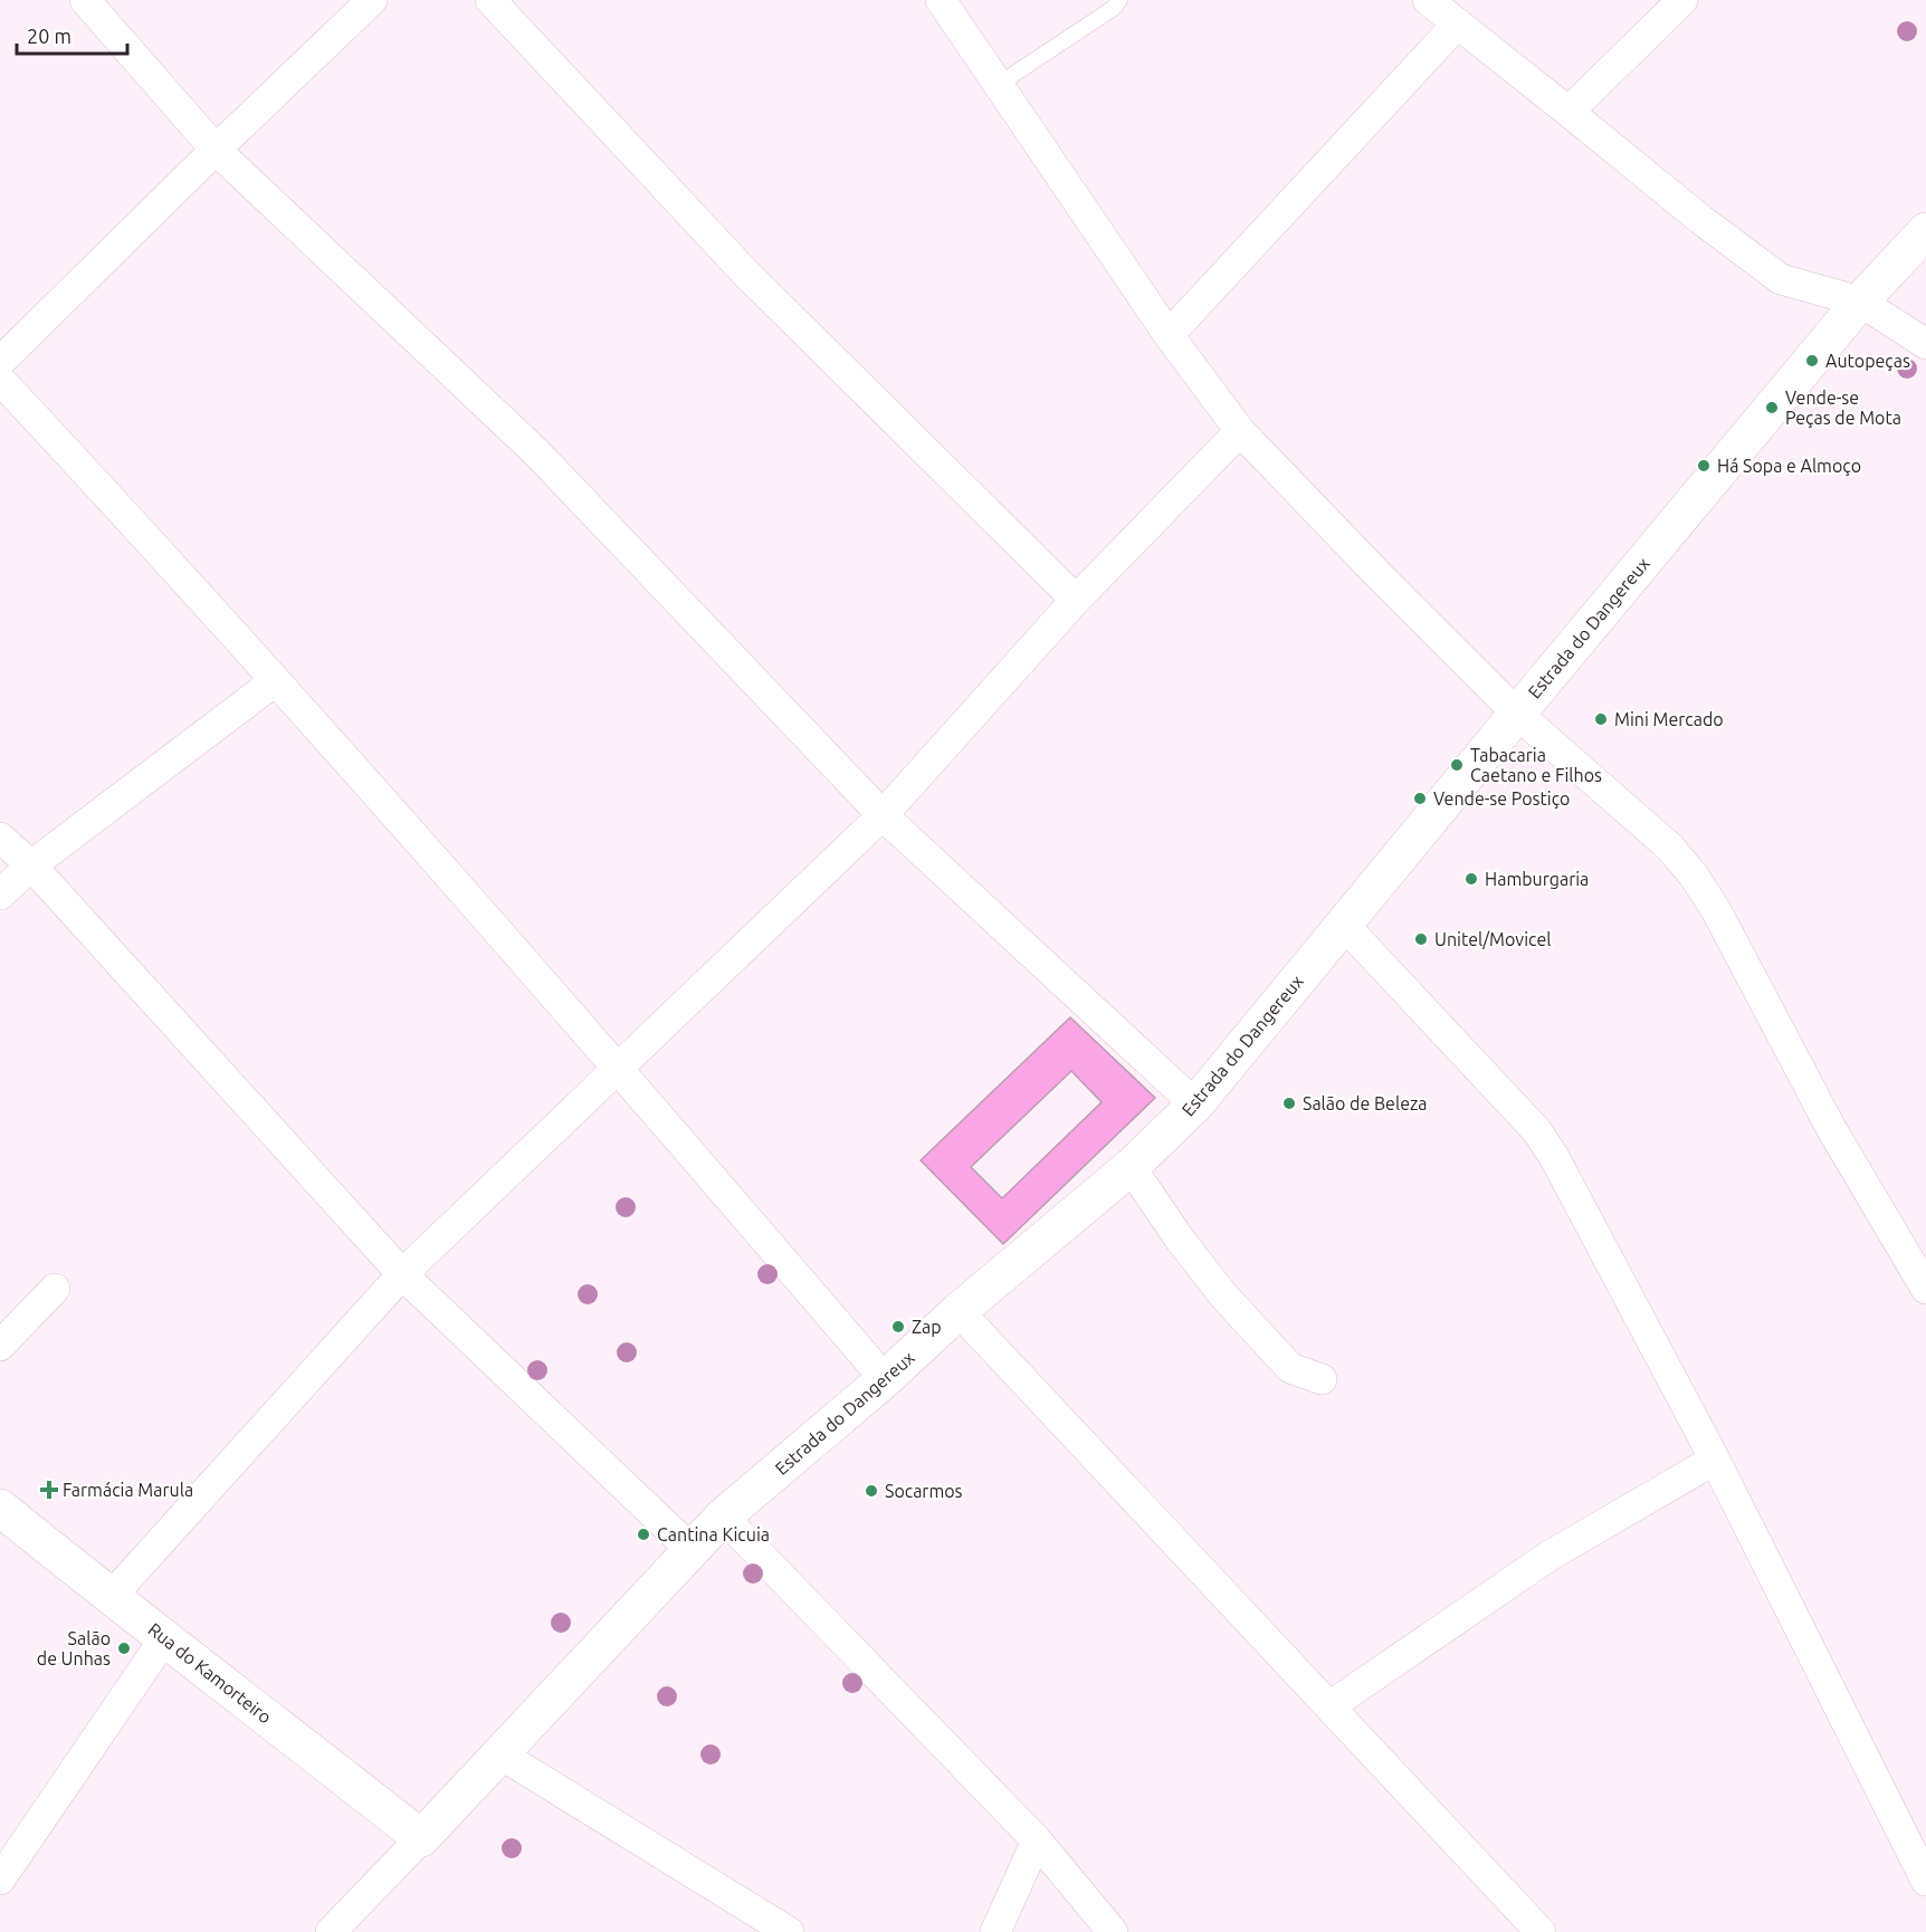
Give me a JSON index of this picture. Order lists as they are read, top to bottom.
{
  "streets": {
    "main road": ["Estrada do Dangereux", "Rua do Kamorteiro"]
  },
  "crossings": [
    ["Estrada do Dangereux", "Rua do Kamorteiro"]
  ],
  "places": {
    "other": [
      "Autopeças",
      "Vende-se Peças de Mota",
      "Há Sopa e Almoço",
      "Mini Mercado",
      "Tabacaria Caetano e Filhos",
      "Vende-se Postiço",
      "Hamburgaria",
      "Unitel/Movicel",
      "Salão de Beleza",
      "Zap",
      "Socarmos",
      "Cantina Kicuia",
      "Salão de Unhas"
    ],
    "health": ["Farmácia Marula"]
  },
  "scale_bar": "20 m"
}
